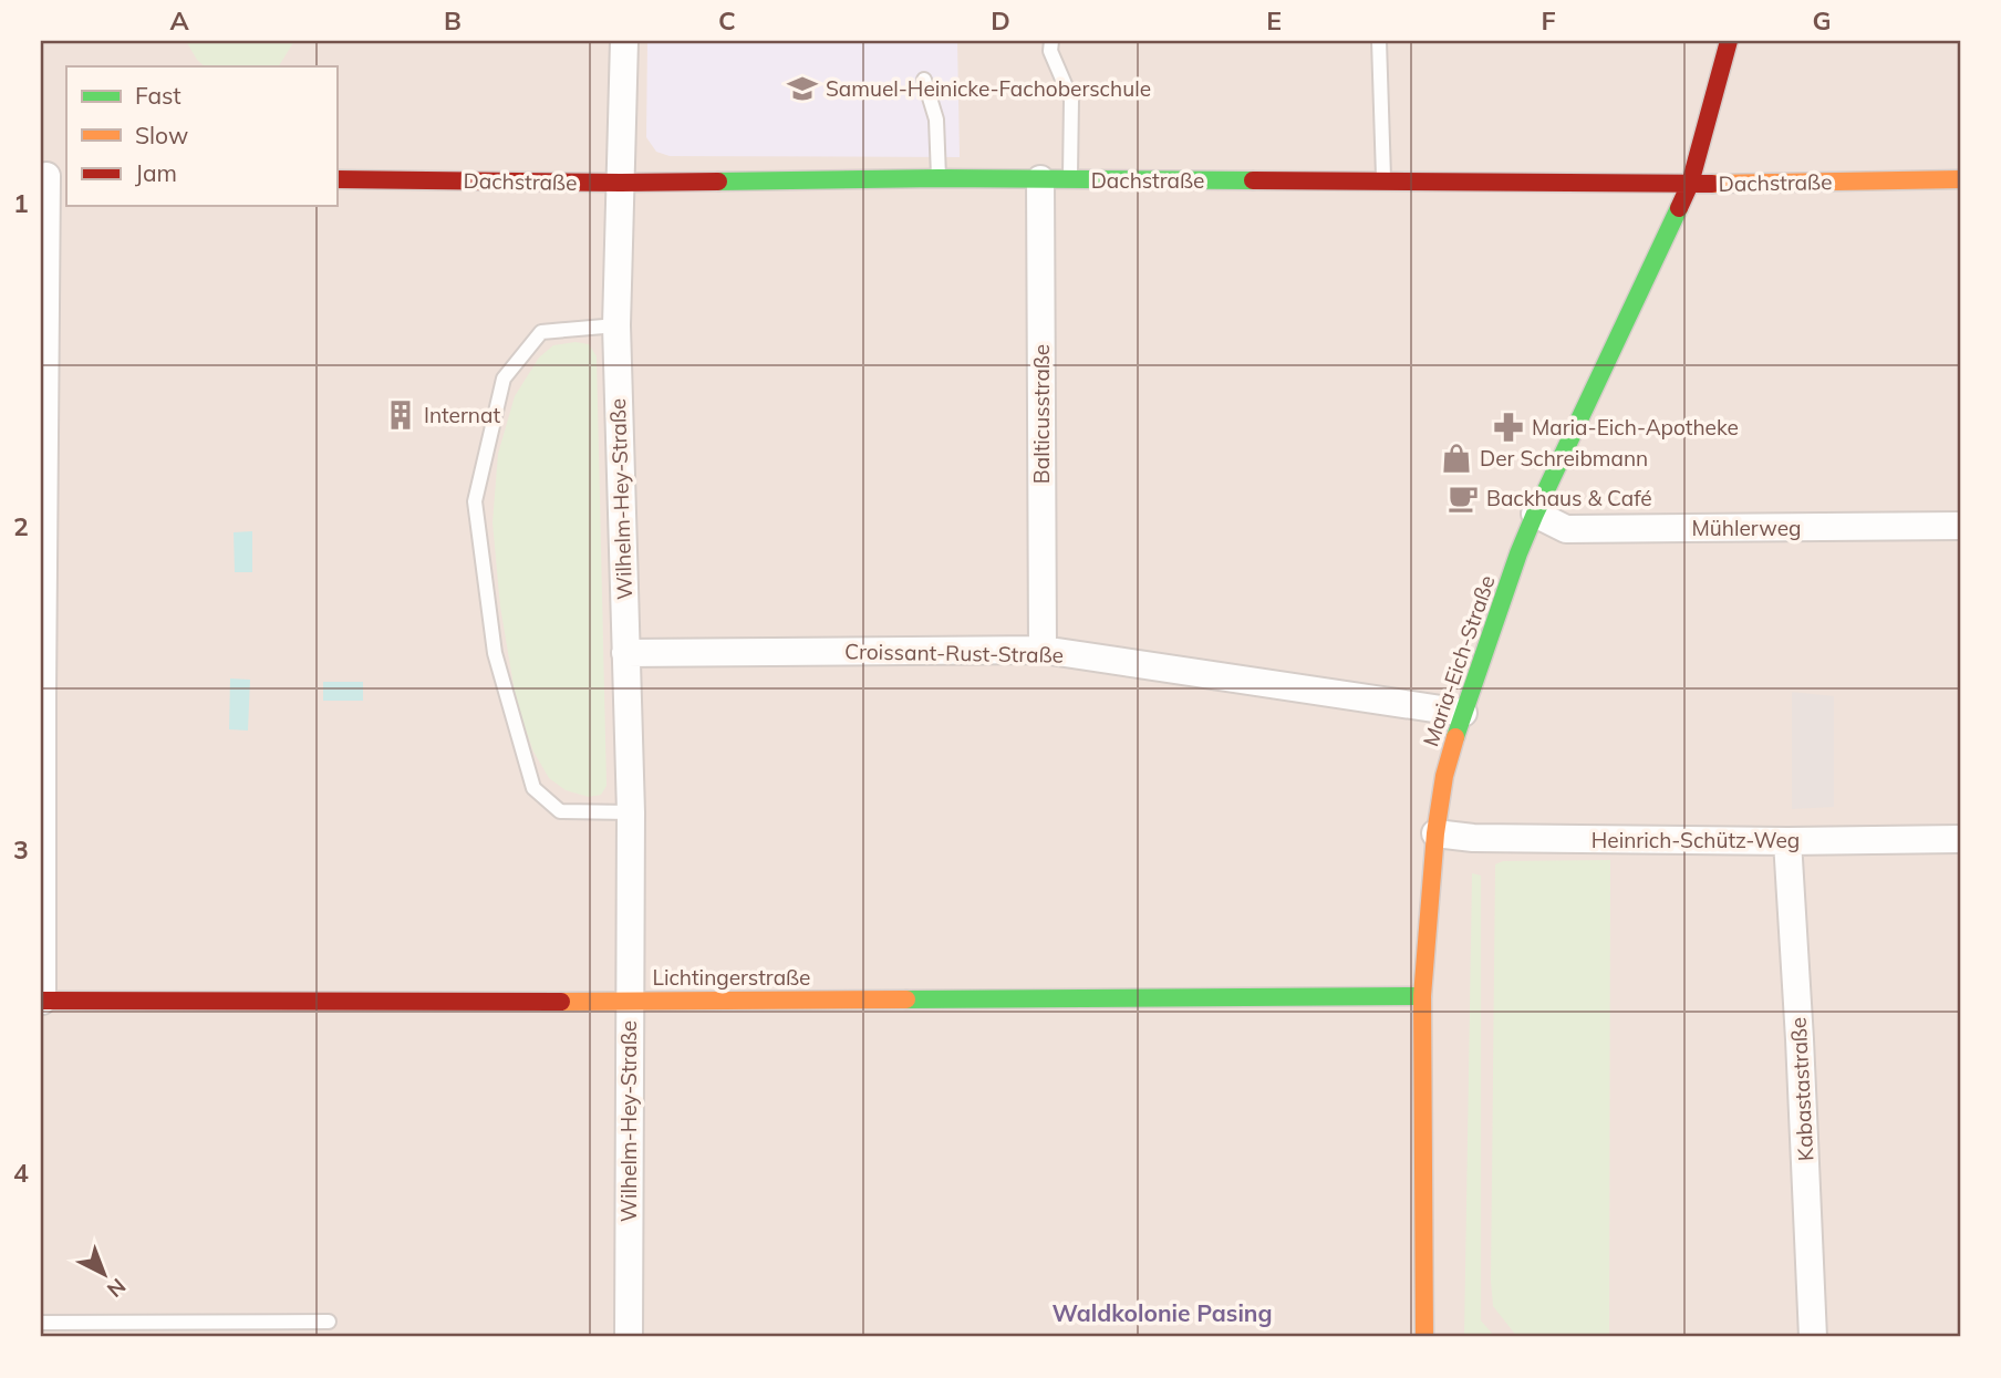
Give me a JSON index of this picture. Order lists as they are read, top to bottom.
{
  "streets": {
    "street": [
      "Dachstraße",
      "Balticusstraße",
      "Wilhelm-Hey-Straße",
      "Mühlerweg",
      "Croissant-Rust-Straße",
      "Maria-Eich-Straße",
      "Heinrich-Schütz-Weg",
      "Lichtingerstraße",
      "Kabastastraße"
    ]
  },
  "crossings": [
    ["Dachstraße", "Balticusstraße"],
    ["Dachstraße", "Wilhelm-Hey-Straße"],
    ["Dachstraße", "Maria-Eich-Straße"],
    ["Balticusstraße", "Croissant-Rust-Straße"],
    ["Wilhelm-Hey-Straße", "Croissant-Rust-Straße"],
    ["Wilhelm-Hey-Straße", "Lichtingerstraße"],
    ["Mühlerweg", "Maria-Eich-Straße"],
    ["Croissant-Rust-Straße", "Maria-Eich-Straße"],
    ["Maria-Eich-Straße", "Heinrich-Schütz-Weg"],
    ["Maria-Eich-Straße", "Lichtingerstraße"],
    ["Heinrich-Schütz-Weg", "Kabastastraße"]
  ],
  "districts": ["Waldkolonie Pasing"],
  "places": {
    "school or university": ["Samuel-Heinicke-Fachoberschule"],
    "building": ["Internat"],
    "pharmacy": ["Maria-Eich-Apotheke"],
    "shop": ["Der Schreibmann"],
    "cafe": ["Backhaus & Café"]
  },
  "legend": ["Fast", "Slow", "Jam"],
  "north": "bottom right",
  "grid": {
    "columns": [
      "A",
      "B",
      "C",
      "D",
      "E",
      "F",
      "G"
    ],
    "rows": [
      "1",
      "2",
      "3",
      "4"
    ]
  }
}
